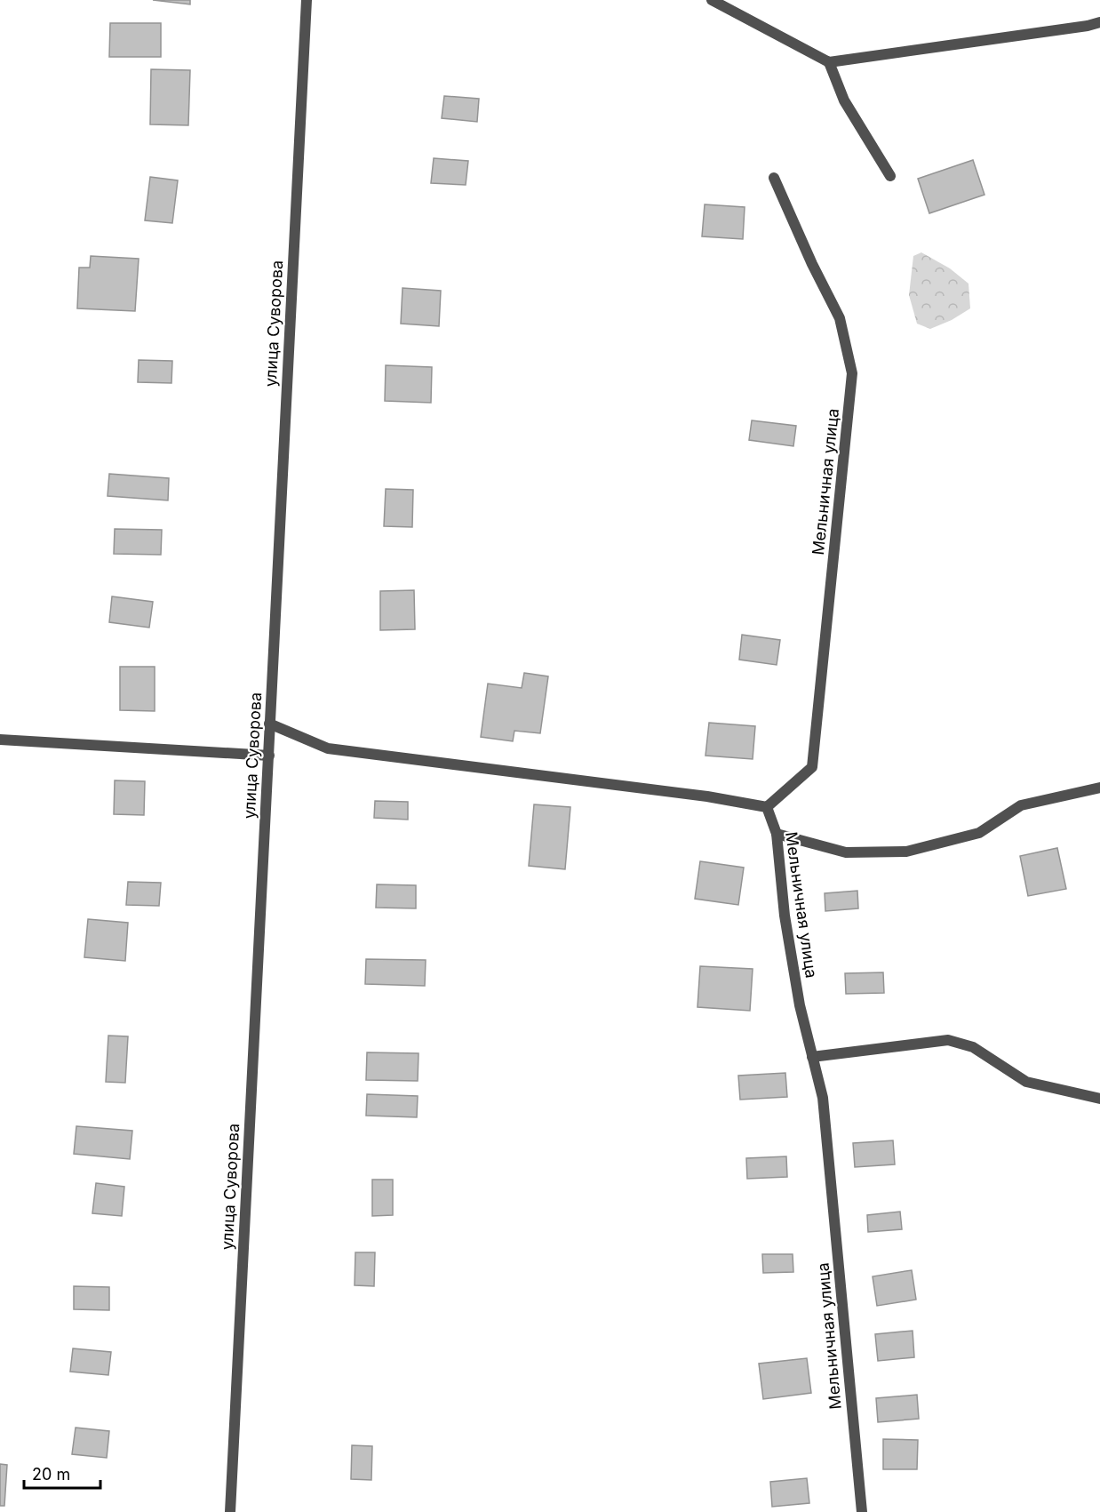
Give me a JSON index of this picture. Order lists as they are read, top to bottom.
{
  "streets": {
    "street": ["улица Суворова", "Мельничная улица"]
  },
  "scale_bar": "20 m"
}
